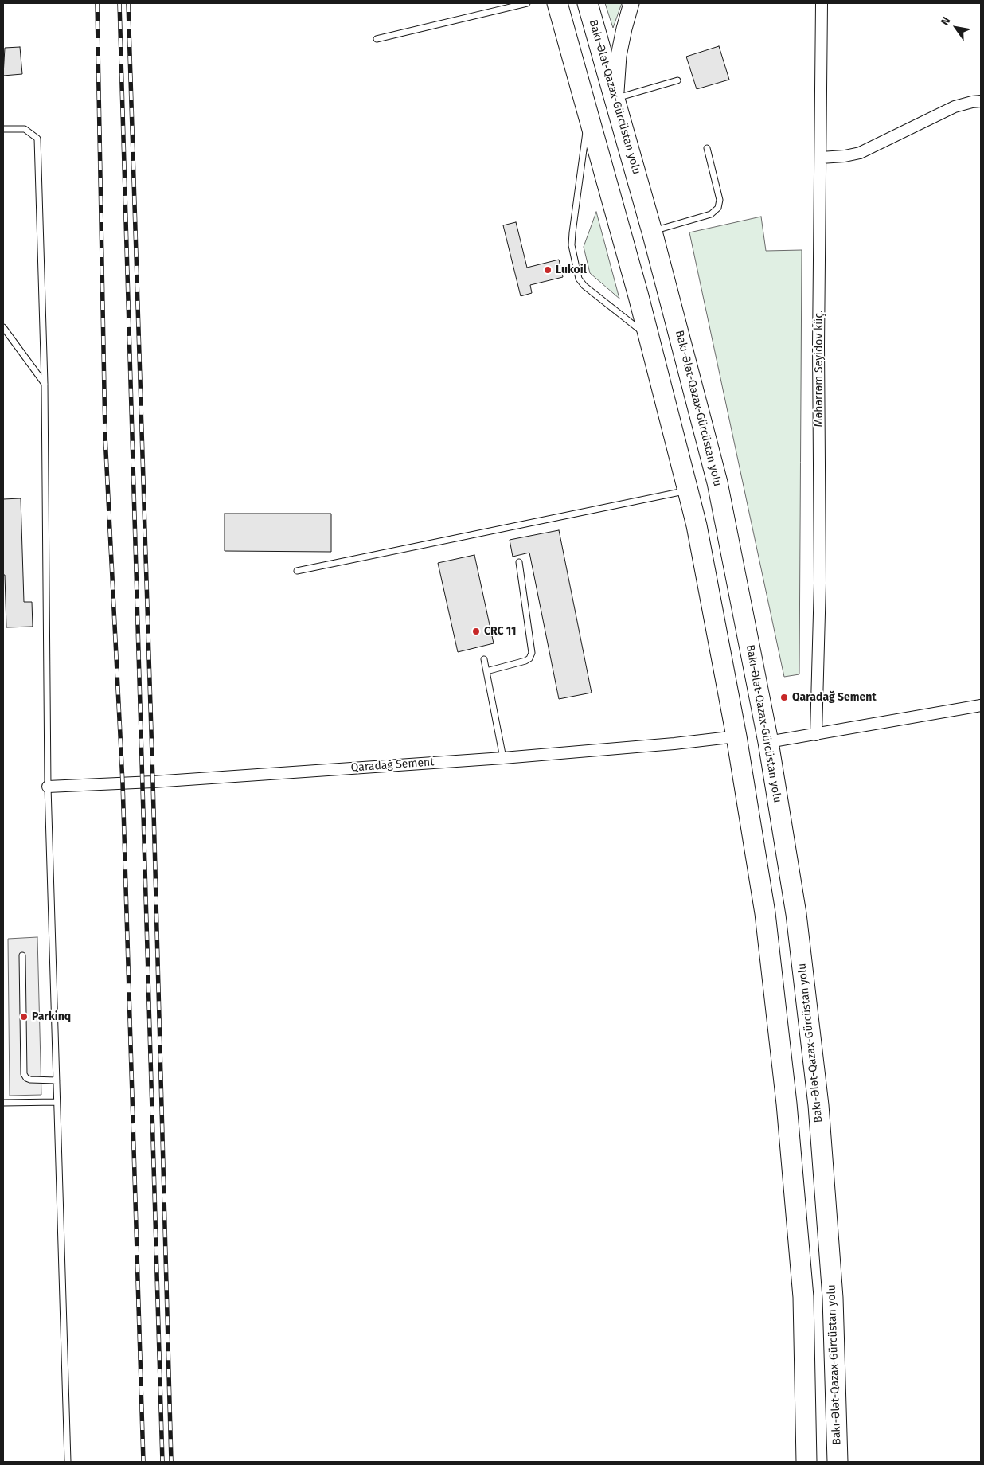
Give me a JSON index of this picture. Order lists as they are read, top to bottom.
{
  "streets": {
    "highway": ["Bakı-Ələt-Qazax-Gürcüstan yolu"],
    "street": ["Məhərrəm Seyidov küç.", "Qaradağ Sement"]
  },
  "places": [
    "Lukoil",
    "CRC 11",
    "Qaradağ Sement",
    "Parkinq"
  ],
  "north": "top left"
}
